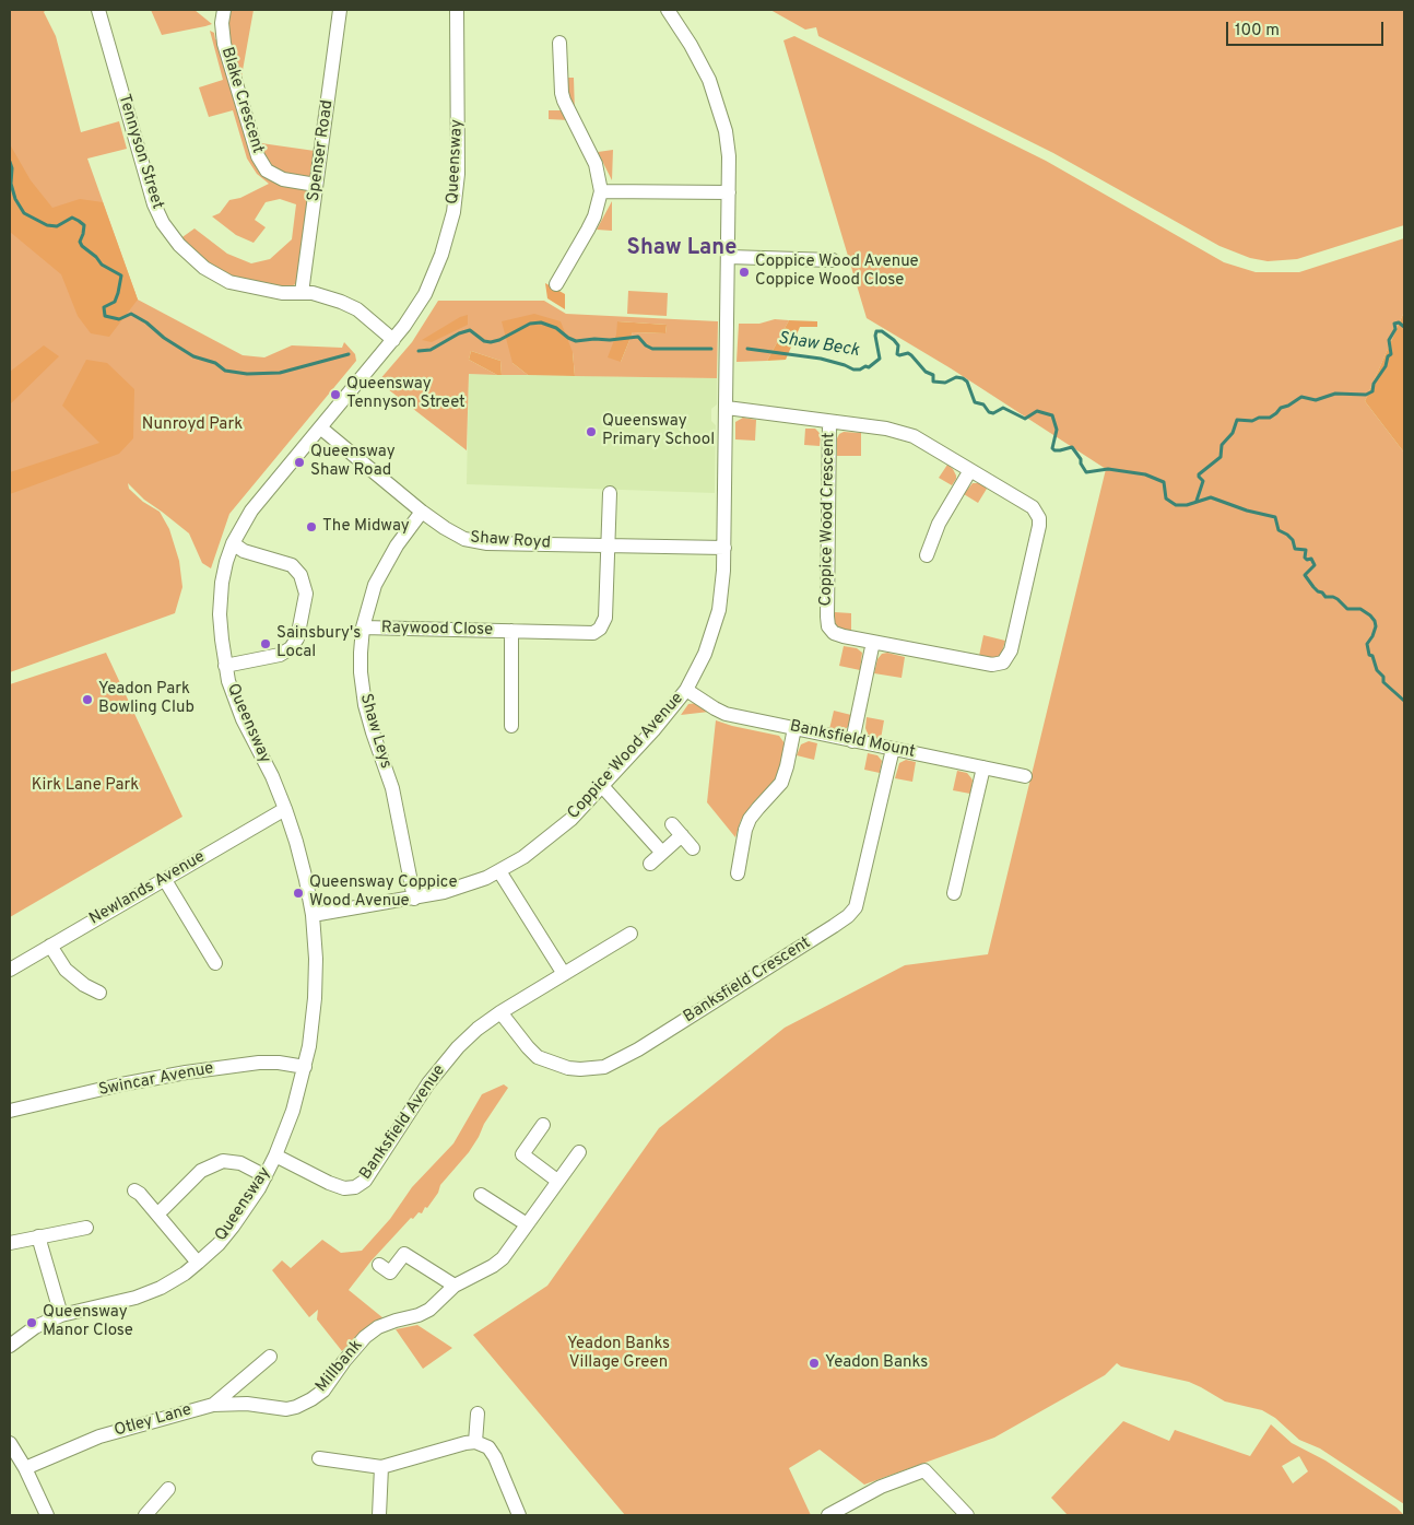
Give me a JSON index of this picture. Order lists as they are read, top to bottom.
{
  "streets": {
    "street": [
      "Blake Crescent",
      "Spenser Road",
      "Tennyson Street",
      "Queensway",
      "Coppice Wood Crescent",
      "Shaw Royd",
      "Raywood Close",
      "Shaw Leys",
      "Banksfield Mount",
      "Coppice Wood Avenue",
      "Newlands Avenue",
      "Banksfield Crescent",
      "Swincar Avenue",
      "Banksfield Avenue",
      "Millbank",
      "Otley Lane"
    ]
  },
  "crossings": [
    ["Blake Crescent", "Spenser Road"],
    ["Spenser Road", "Tennyson Street"],
    ["Tennyson Street", "Queensway"],
    ["Queensway", "Shaw Royd"],
    ["Queensway", "Coppice Wood Avenue"],
    ["Queensway", "Newlands Avenue"],
    ["Queensway", "Swincar Avenue"],
    ["Queensway", "Banksfield Avenue"],
    ["Coppice Wood Crescent", "Coppice Wood Avenue"],
    ["Shaw Royd", "Raywood Close"],
    ["Shaw Royd", "Shaw Leys"],
    ["Shaw Royd", "Coppice Wood Avenue"],
    ["Raywood Close", "Shaw Leys"],
    ["Shaw Leys", "Coppice Wood Avenue"],
    ["Banksfield Mount", "Coppice Wood Avenue"],
    ["Banksfield Mount", "Banksfield Crescent"],
    ["Banksfield Crescent", "Banksfield Avenue"],
    ["Millbank", "Otley Lane"]
  ],
  "districts": ["Shaw Lane"],
  "water": ["Shaw Beck"],
  "parks": ["Nunroyd Park", "Kirk Lane Park", "Yeadon Banks Village Green"],
  "places": [
    "Coppice Wood Avenue Coppice Wood Close",
    "Queensway Tennyson Street",
    "Queensway Primary School",
    "Queensway Shaw Road",
    "The Midway",
    "Sainsbury's Local",
    "Yeadon Park Bowling Club",
    "Queensway Coppice Wood Avenue",
    "Queensway Manor Close",
    "Yeadon Banks"
  ],
  "scale_bar": "100 m"
}
